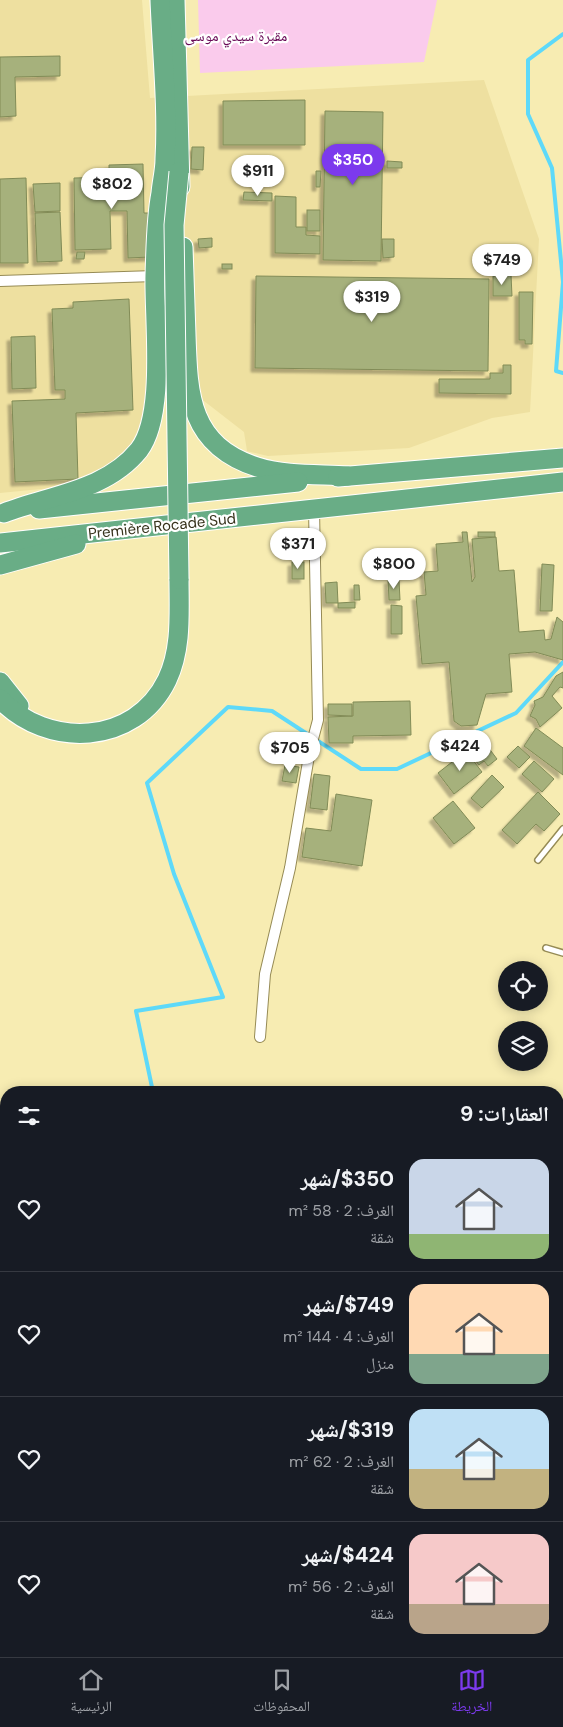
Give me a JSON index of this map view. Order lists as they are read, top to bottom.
{
  "streets": {
    "highway": ["Première Rocade Sud"]
  },
  "parks": ["مقبرة سيدي موسى"],
  "page": {
    "price": [
      "$350",
      "$911",
      "$802",
      "$749",
      "$319",
      "$371",
      "$800",
      "$424",
      "$705"
    ],
    "heading": "العقارات: 9",
    "list": [
      {
        "name": "$350/شهر",
        "note": "الغرف: 2 · 58 m² · شقة"
      },
      {
        "name": "$749/شهر",
        "note": "الغرف: 4 · 144 m² · منزل"
      },
      {
        "name": "$319/شهر",
        "note": "الغرف: 2 · 62 m² · شقة"
      },
      {
        "name": "$424/شهر",
        "note": "الغرف: 2 · 56 m² · شقة"
      }
    ],
    "tabs": ["الخريطة", "المحفوظات", "الرئيسية"]
  }
}
